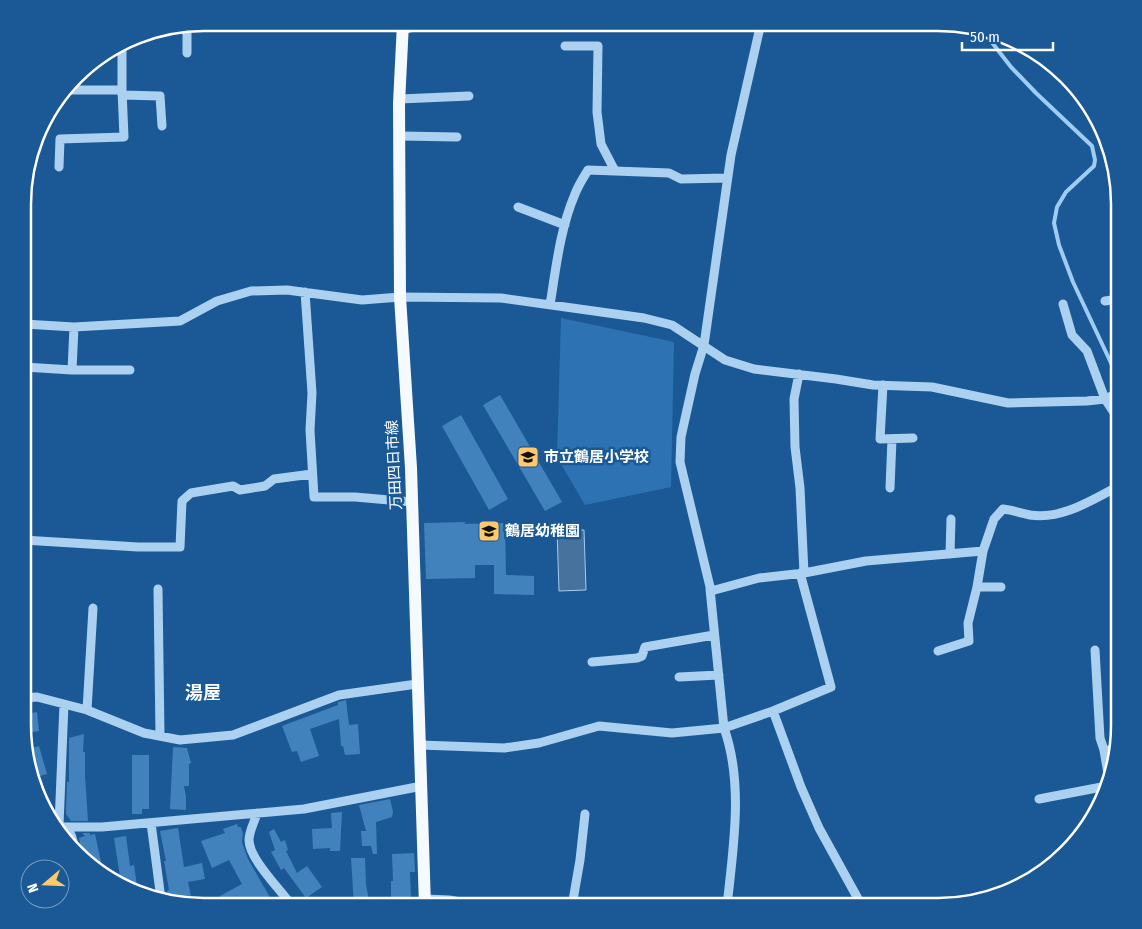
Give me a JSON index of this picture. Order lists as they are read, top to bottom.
{
  "streets": {
    "main road": ["万田四日市線"]
  },
  "districts": ["湯屋"],
  "places": {
    "school or university": ["市立鶴居小学校", "鶴居幼稚園"]
  },
  "scale_bar": "50 m",
  "north": "left"
}
